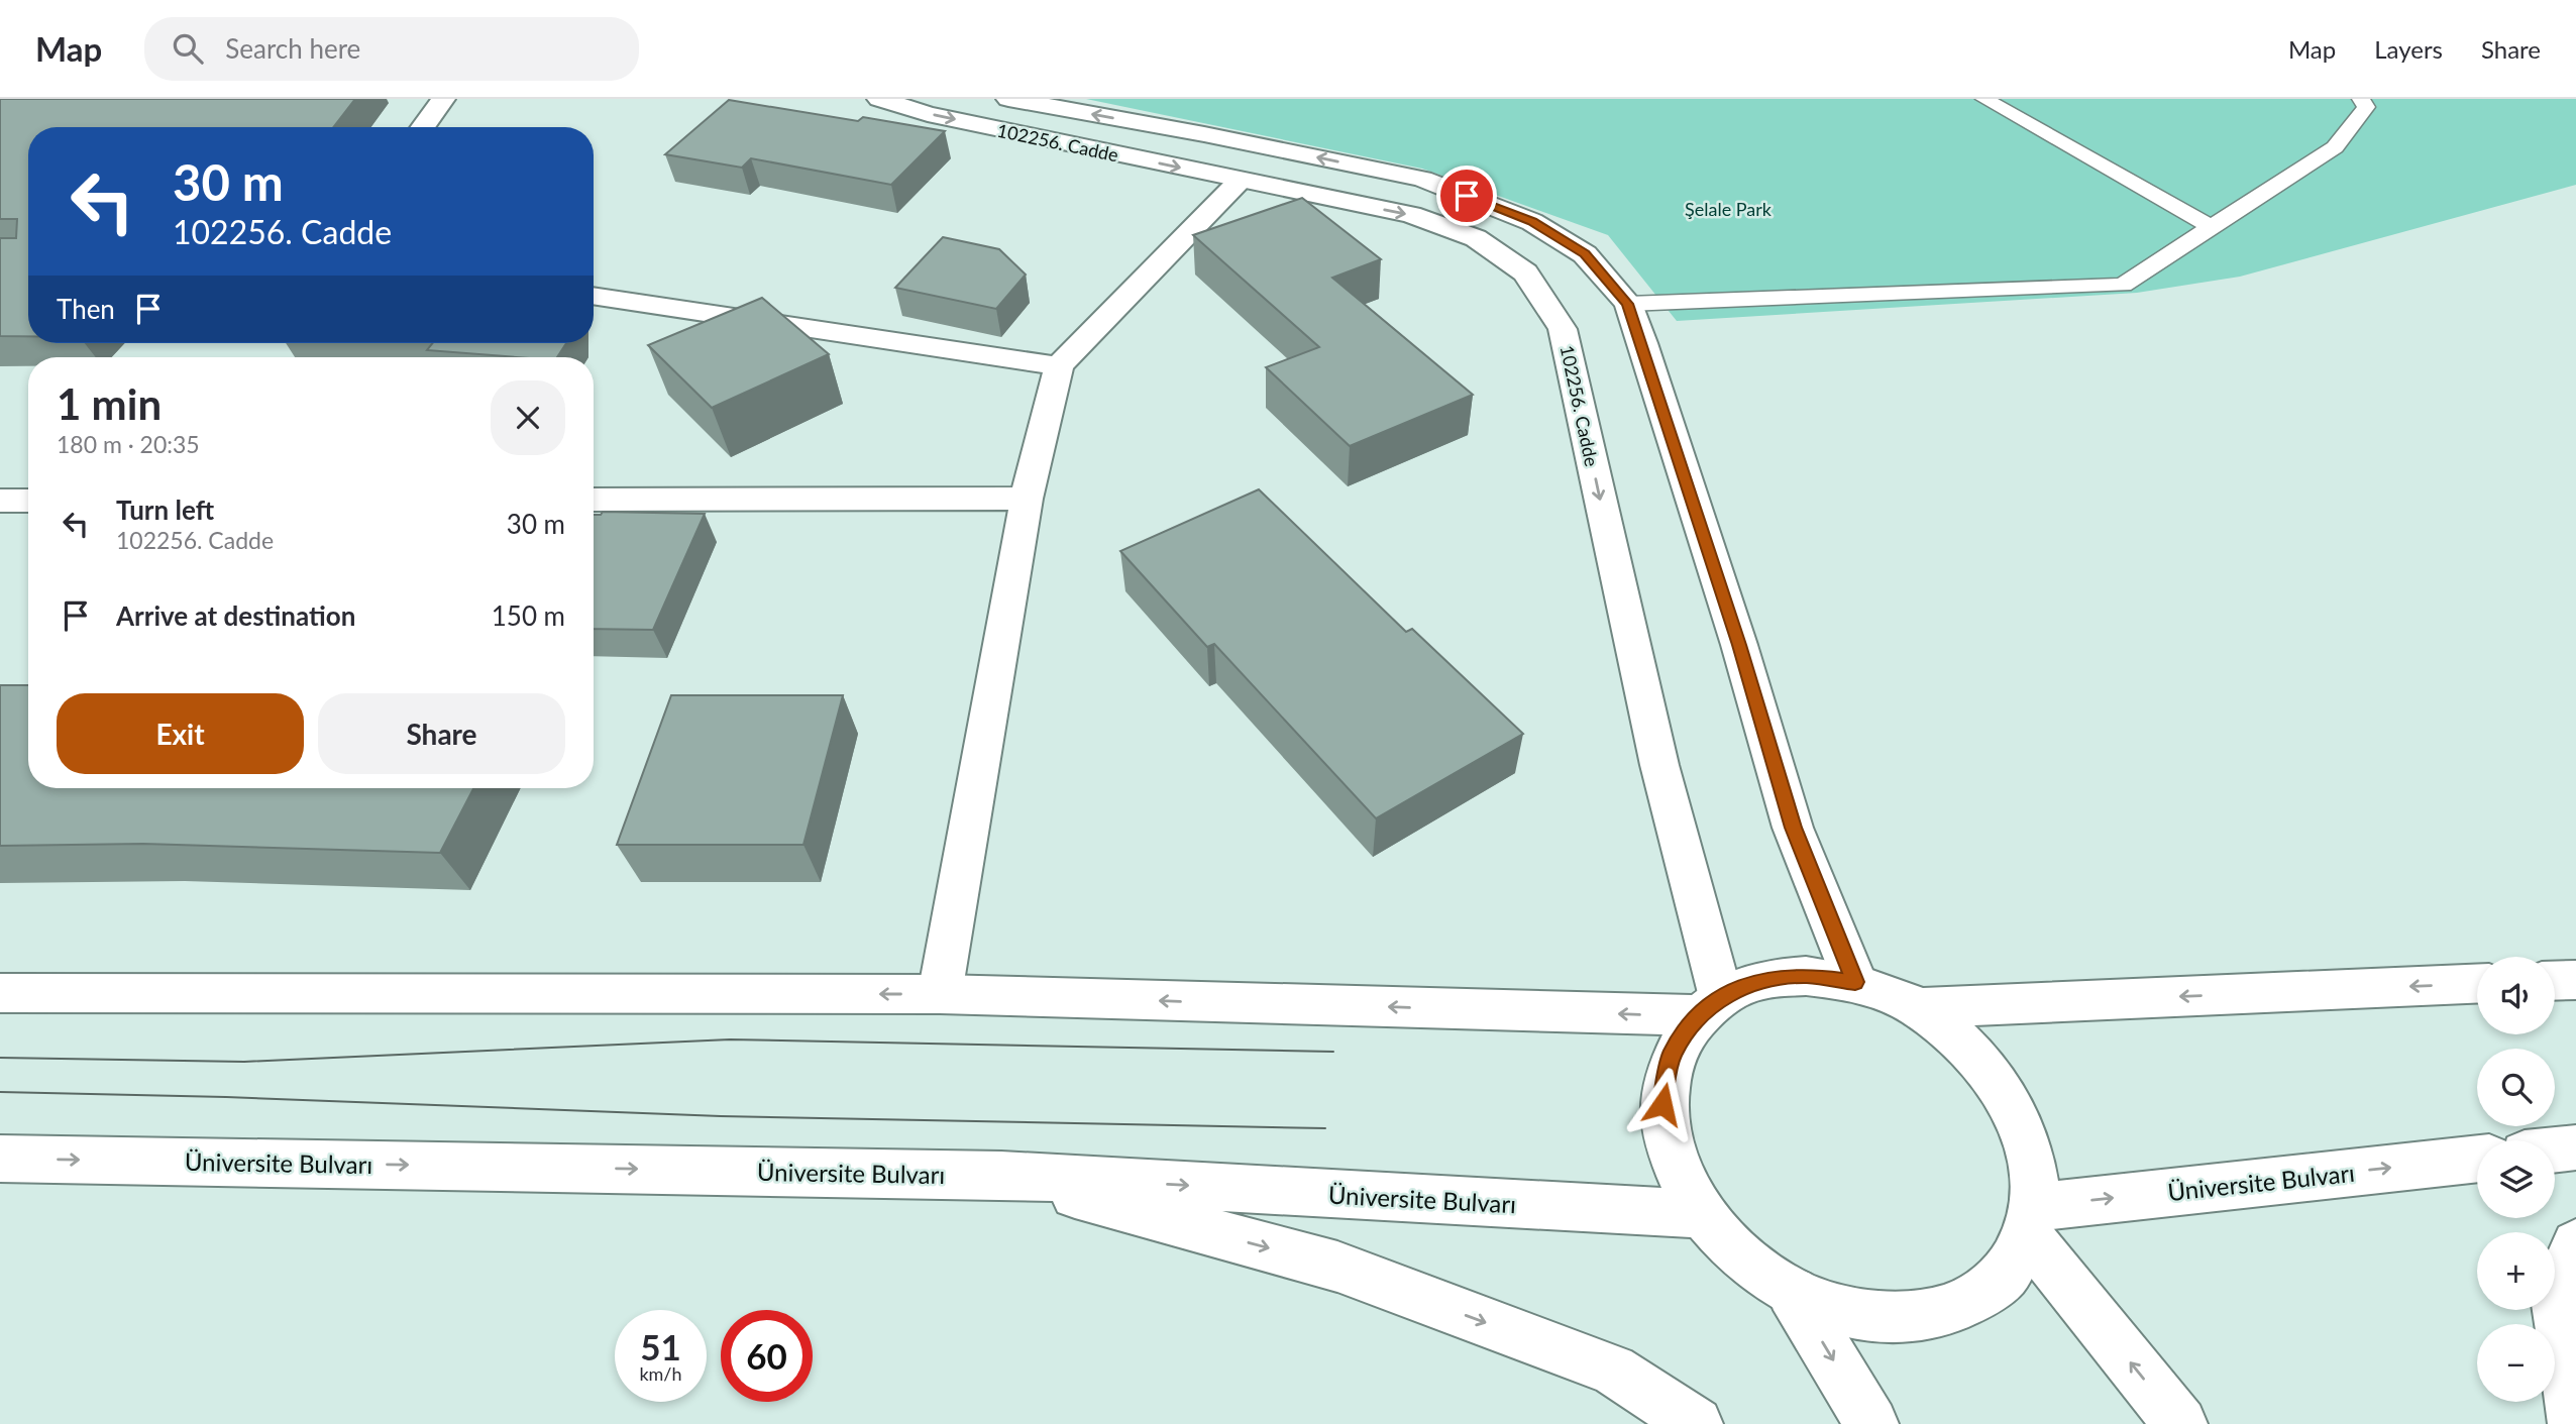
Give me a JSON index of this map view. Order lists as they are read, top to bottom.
{
  "streets": {
    "street": ["102256. Cadde", "Üniversite Bulvarı"]
  },
  "parks": ["Şelale Park"],
  "page": {
    "header": "Map",
    "search": "Search here",
    "nav": ["Map", "Layers", "Share"],
    "turn": ["30 m", "102256. Cadde"],
    "then": "Then",
    "heading": ["1 min", "180 m · 20:35"],
    "list": [
      {
        "name": "Turn left",
        "note": "102256. Cadde",
        "value": "30 m"
      },
      {
        "name": "Arrive at destination",
        "value": "150 m"
      }
    ],
    "buttons": ["Exit", "Share"],
    "map_buttons": ["+", "−"],
    "speed": "51 km/h",
    "limit": "60"
  }
}
